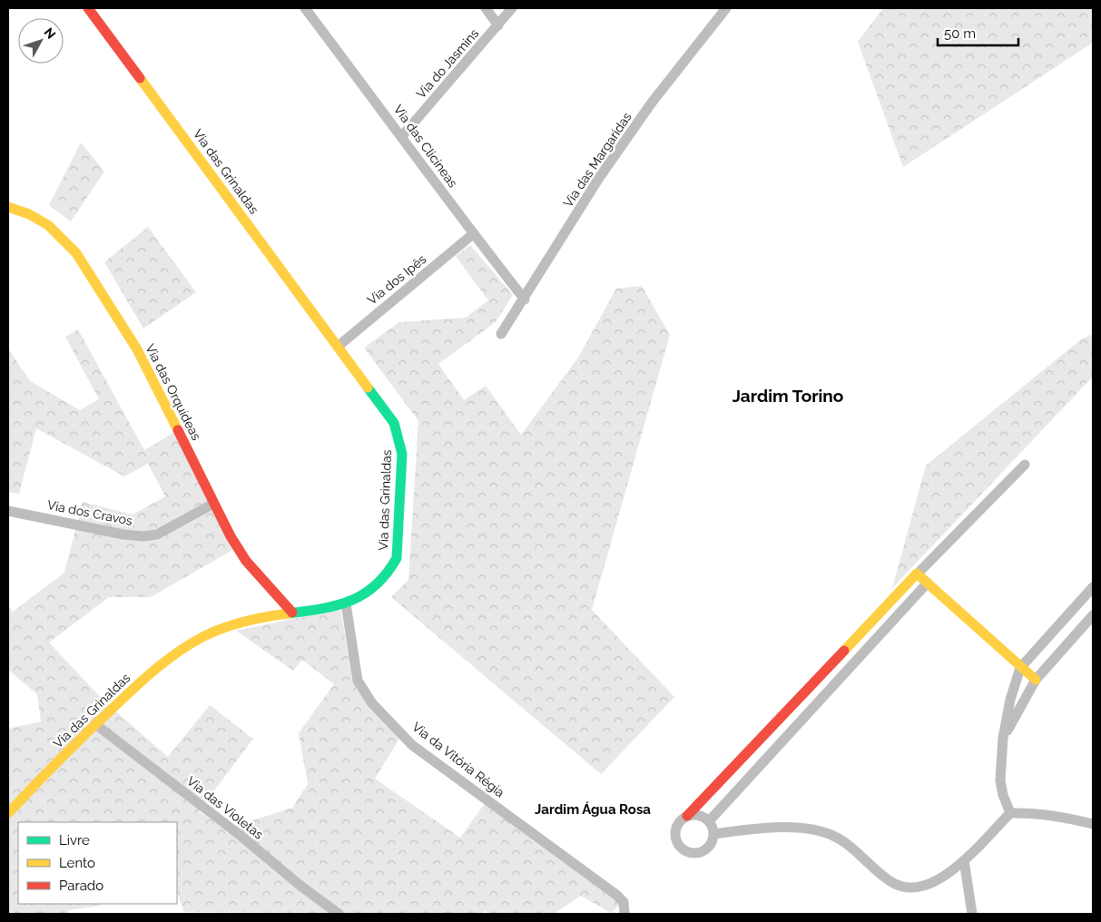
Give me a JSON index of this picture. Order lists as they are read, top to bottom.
{
  "streets": {
    "street": [
      "Via do Jasmins",
      "Via das Clicíneas",
      "Via das Margaridas",
      "Via das Grinaldas",
      "Via dos Ipês",
      "Via das Orquídeas",
      "Via dos Cravos",
      "Via da Vitória Régia",
      "Via das Violetas"
    ]
  },
  "crossings": [
    ["Via do Jasmins", "Via das Clicíneas"],
    ["Via das Clicíneas", "Via das Margaridas"],
    ["Via das Clicíneas", "Via dos Ipês"],
    ["Via das Grinaldas", "Via dos Ipês"],
    ["Via das Grinaldas", "Via das Orquídeas"],
    ["Via das Grinaldas", "Via da Vitória Régia"],
    ["Via das Grinaldas", "Via das Violetas"],
    ["Via das Orquídeas", "Via dos Cravos"]
  ],
  "districts": ["Jardim Torino", "Jardim Água Rosa"],
  "legend": ["Livre", "Lento", "Parado"],
  "scale_bar": "50 m",
  "north": "top right"
}
